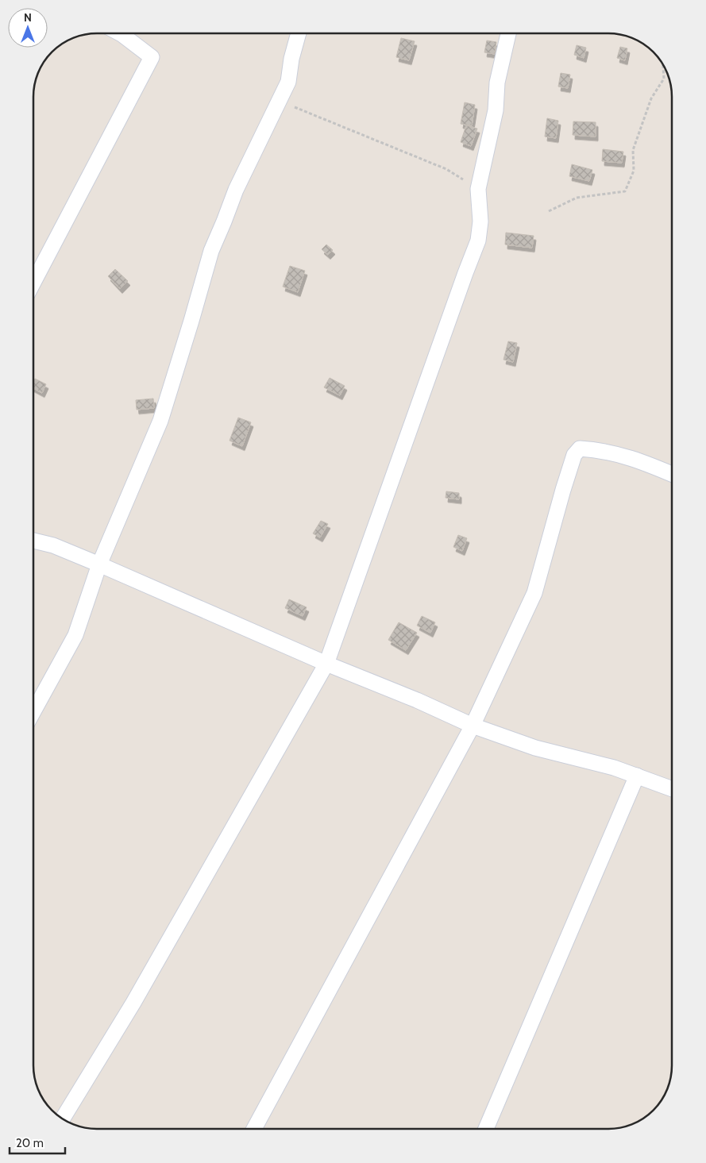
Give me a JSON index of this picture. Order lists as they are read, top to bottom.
{
  "scale_bar": "20 m",
  "north": "top"
}
